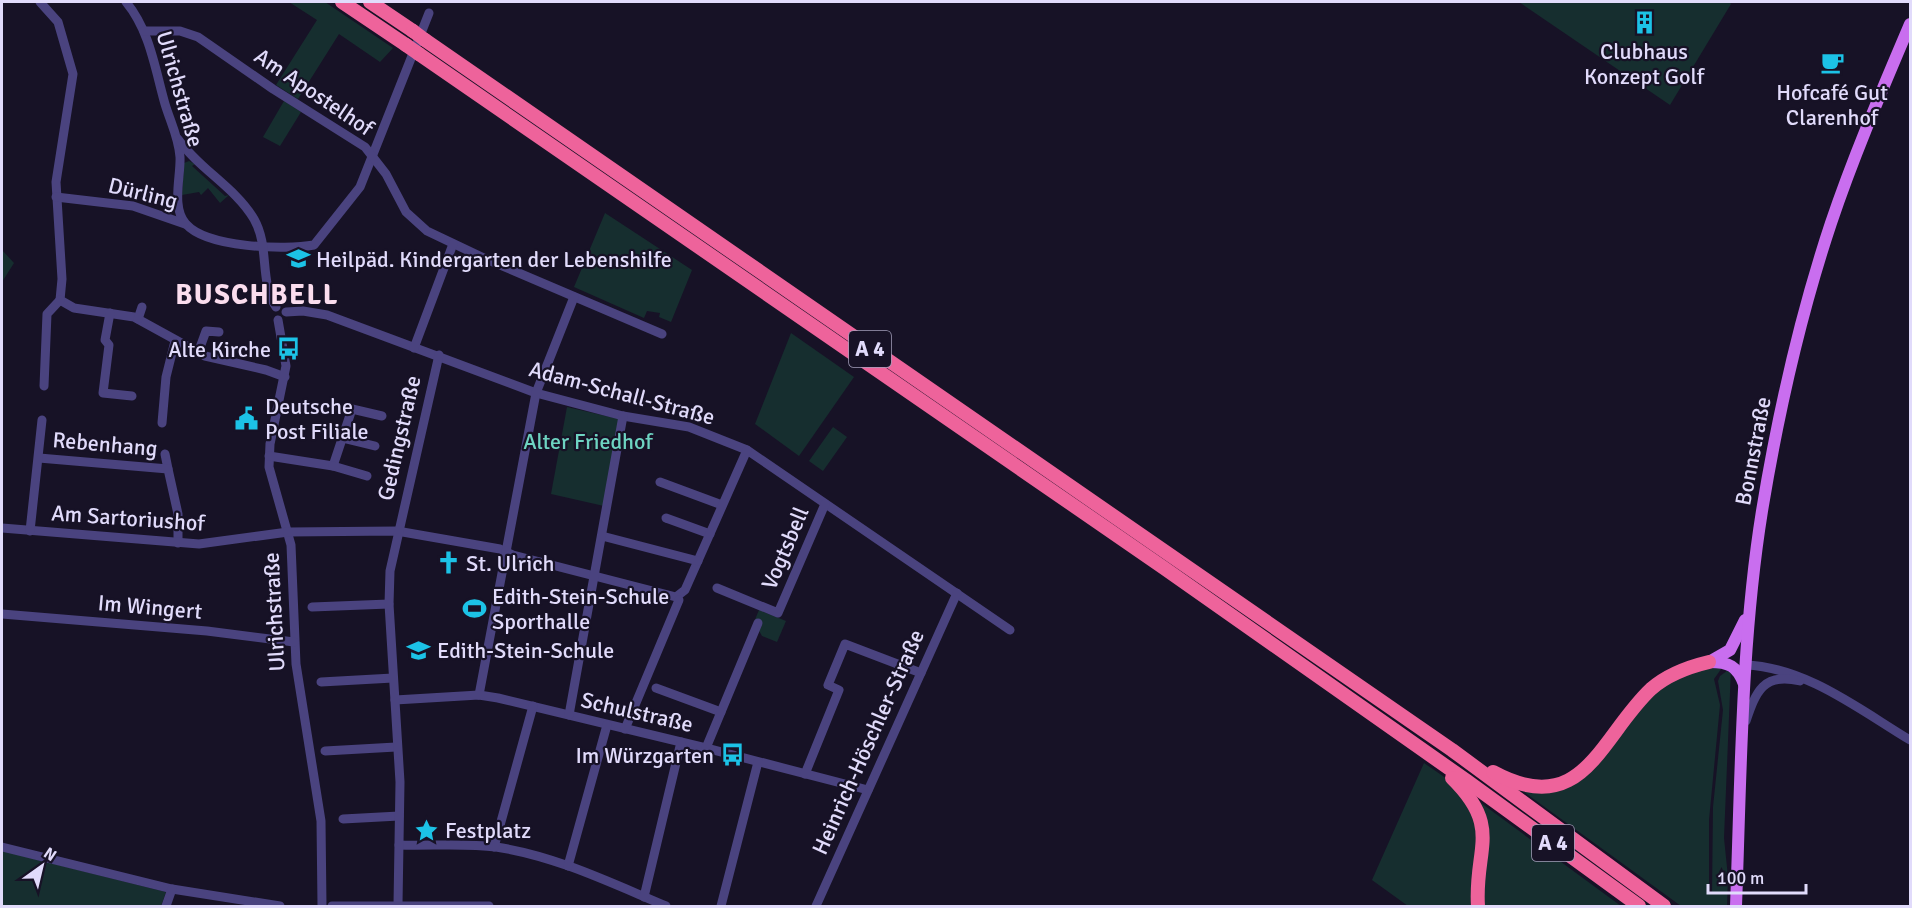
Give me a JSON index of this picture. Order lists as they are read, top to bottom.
{
  "streets": {
    "highway": ["A 4"],
    "main road": ["Bonnstraße"],
    "street": [
      "Ulrichstraße",
      "Am Apostelhof",
      "Dürling",
      "Adam-Schall-Straße",
      "Gedingstraße",
      "Rebenhang",
      "Am Sartoriushof",
      "Vogtsbell",
      "Im Wingert",
      "Schulstraße",
      "Heinrich-Höschler-Straße"
    ]
  },
  "crossings": [
    ["Ulrichstraße", "Am Apostelhof"],
    ["Ulrichstraße", "Dürling"],
    ["Ulrichstraße", "Adam-Schall-Straße"],
    ["Ulrichstraße", "Am Sartoriushof"],
    ["Ulrichstraße", "Im Wingert"],
    ["Adam-Schall-Straße", "Gedingstraße"],
    ["Adam-Schall-Straße", "Vogtsbell"],
    ["Adam-Schall-Straße", "Heinrich-Höschler-Straße"],
    ["Gedingstraße", "Am Sartoriushof"],
    ["Gedingstraße", "Schulstraße"],
    ["Rebenhang", "Am Sartoriushof"],
    ["Schulstraße", "Heinrich-Höschler-Straße"]
  ],
  "districts": ["BUSCHBELL"],
  "parks": ["Alter Friedhof"],
  "places": {
    "building": ["Clubhaus Konzept Golf"],
    "cafe": ["Hofcafé Gut Clarenhof"],
    "school or university": ["Heilpäd. Kindergarten der Lebenshilfe", "Edith-Stein-Schule"],
    "bus stop": ["Alte Kirche", "Im Würzgarten"],
    "public building": ["Deutsche Post Filiale"],
    "church": ["St. Ulrich"],
    "sports": ["Edith-Stein-Schule Sporthalle"],
    "place": ["Festplatz"]
  },
  "scale_bar": "100 m",
  "north": "top right"
}
